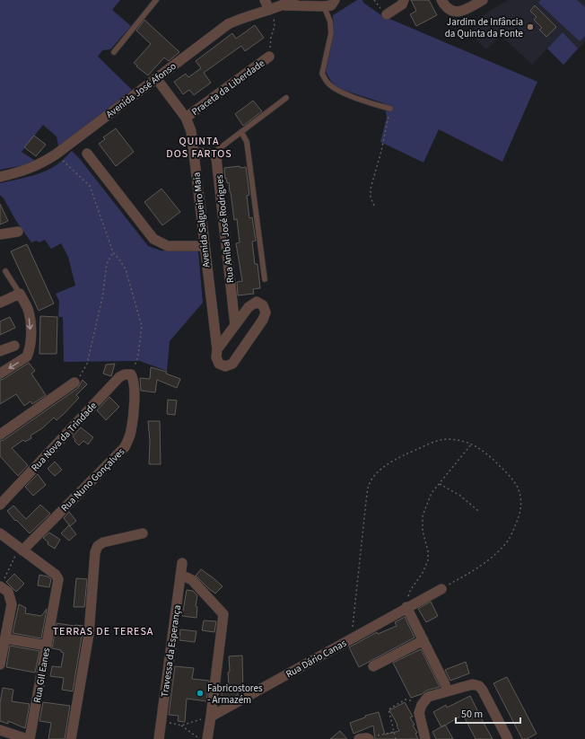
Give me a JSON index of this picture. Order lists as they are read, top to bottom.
{
  "streets": {
    "street": [
      "Praceta da Liberdade",
      "Avenida José Afonso",
      "Avenida Salgueiro Maia",
      "Rua Aníbal José Rodrigues",
      "Rua Nova da Trindade",
      "Rua Nuno Gonçalves",
      "Travessa da Esperança",
      "Rua Dário Canas",
      "Rua GIl Eanes"
    ]
  },
  "crossings": [
    ["Praceta da Liberdade", "Avenida Salgueiro Maia"],
    ["Avenida José Afonso", "Avenida Salgueiro Maia"],
    ["Avenida Salgueiro Maia", "Rua Aníbal José Rodrigues"],
    ["Rua Nova da Trindade", "Rua Nuno Gonçalves"],
    ["Rua Nuno Gonçalves", "Rua GIl Eanes"]
  ],
  "districts": ["QUINTA DOS FARTOS", "TERRAS DE TERESA"],
  "places": ["Jardim de Infância da Quinta da Fonte", "Fabricostores - Armazém"],
  "scale_bar": "50 m"
}
